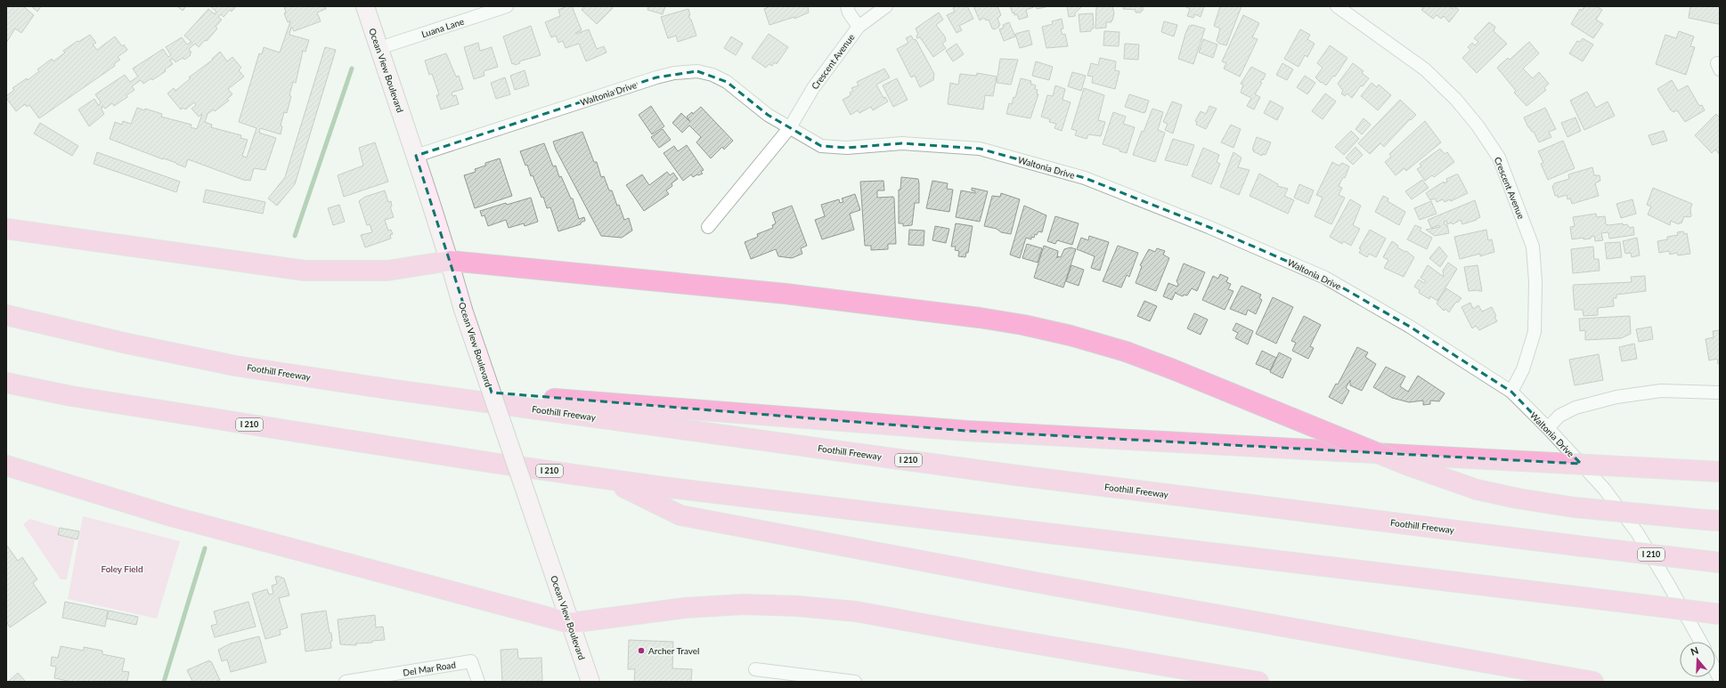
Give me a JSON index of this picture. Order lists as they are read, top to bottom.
{
  "streets": {
    "highway": ["Foothill Freeway", "I 210"],
    "main road": ["Ocean View Boulevard"],
    "street": [
      "Luana Lane",
      "Crescent Avenue",
      "Waltonia Drive",
      "Del Mar Road"
    ]
  },
  "crossings": [
    ["Luana Lane", "Ocean View Boulevard"],
    ["Crescent Avenue", "Waltonia Drive"],
    ["Ocean View Boulevard", "Waltonia Drive"]
  ],
  "parks": ["Foley Field"],
  "places": ["Archer Travel"],
  "north": "top"
}
